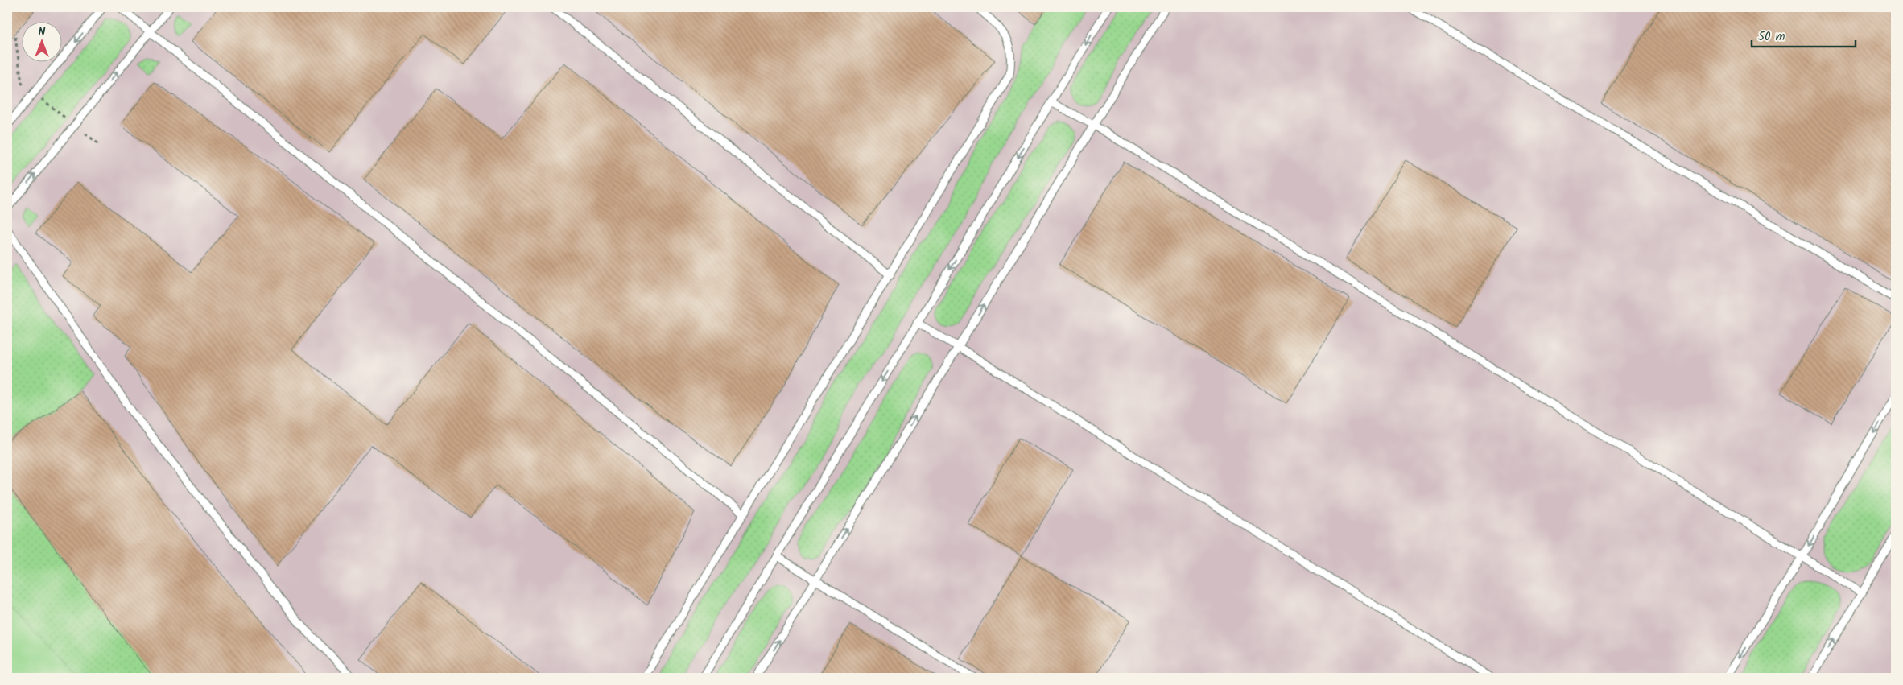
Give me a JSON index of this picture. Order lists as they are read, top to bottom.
{
  "scale_bar": "50 m",
  "north": "top"
}
